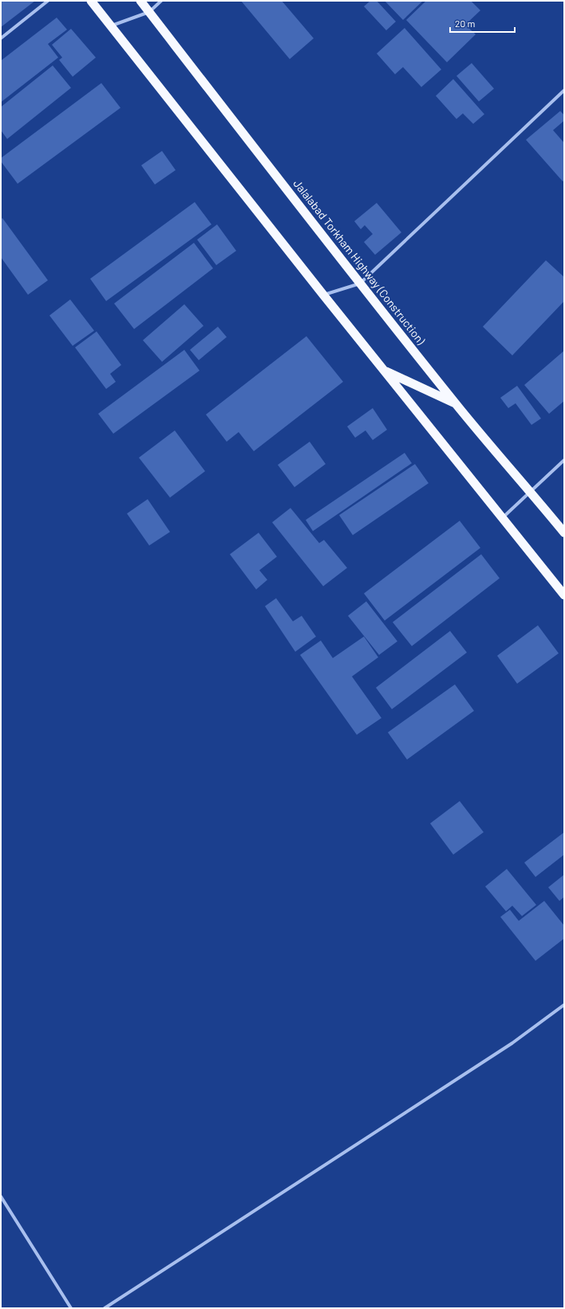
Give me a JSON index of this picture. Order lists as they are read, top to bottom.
{
  "streets": {
    "highway": ["Jalalabad Torkham Highway (Construction)"]
  },
  "scale_bar": "20 m"
}
